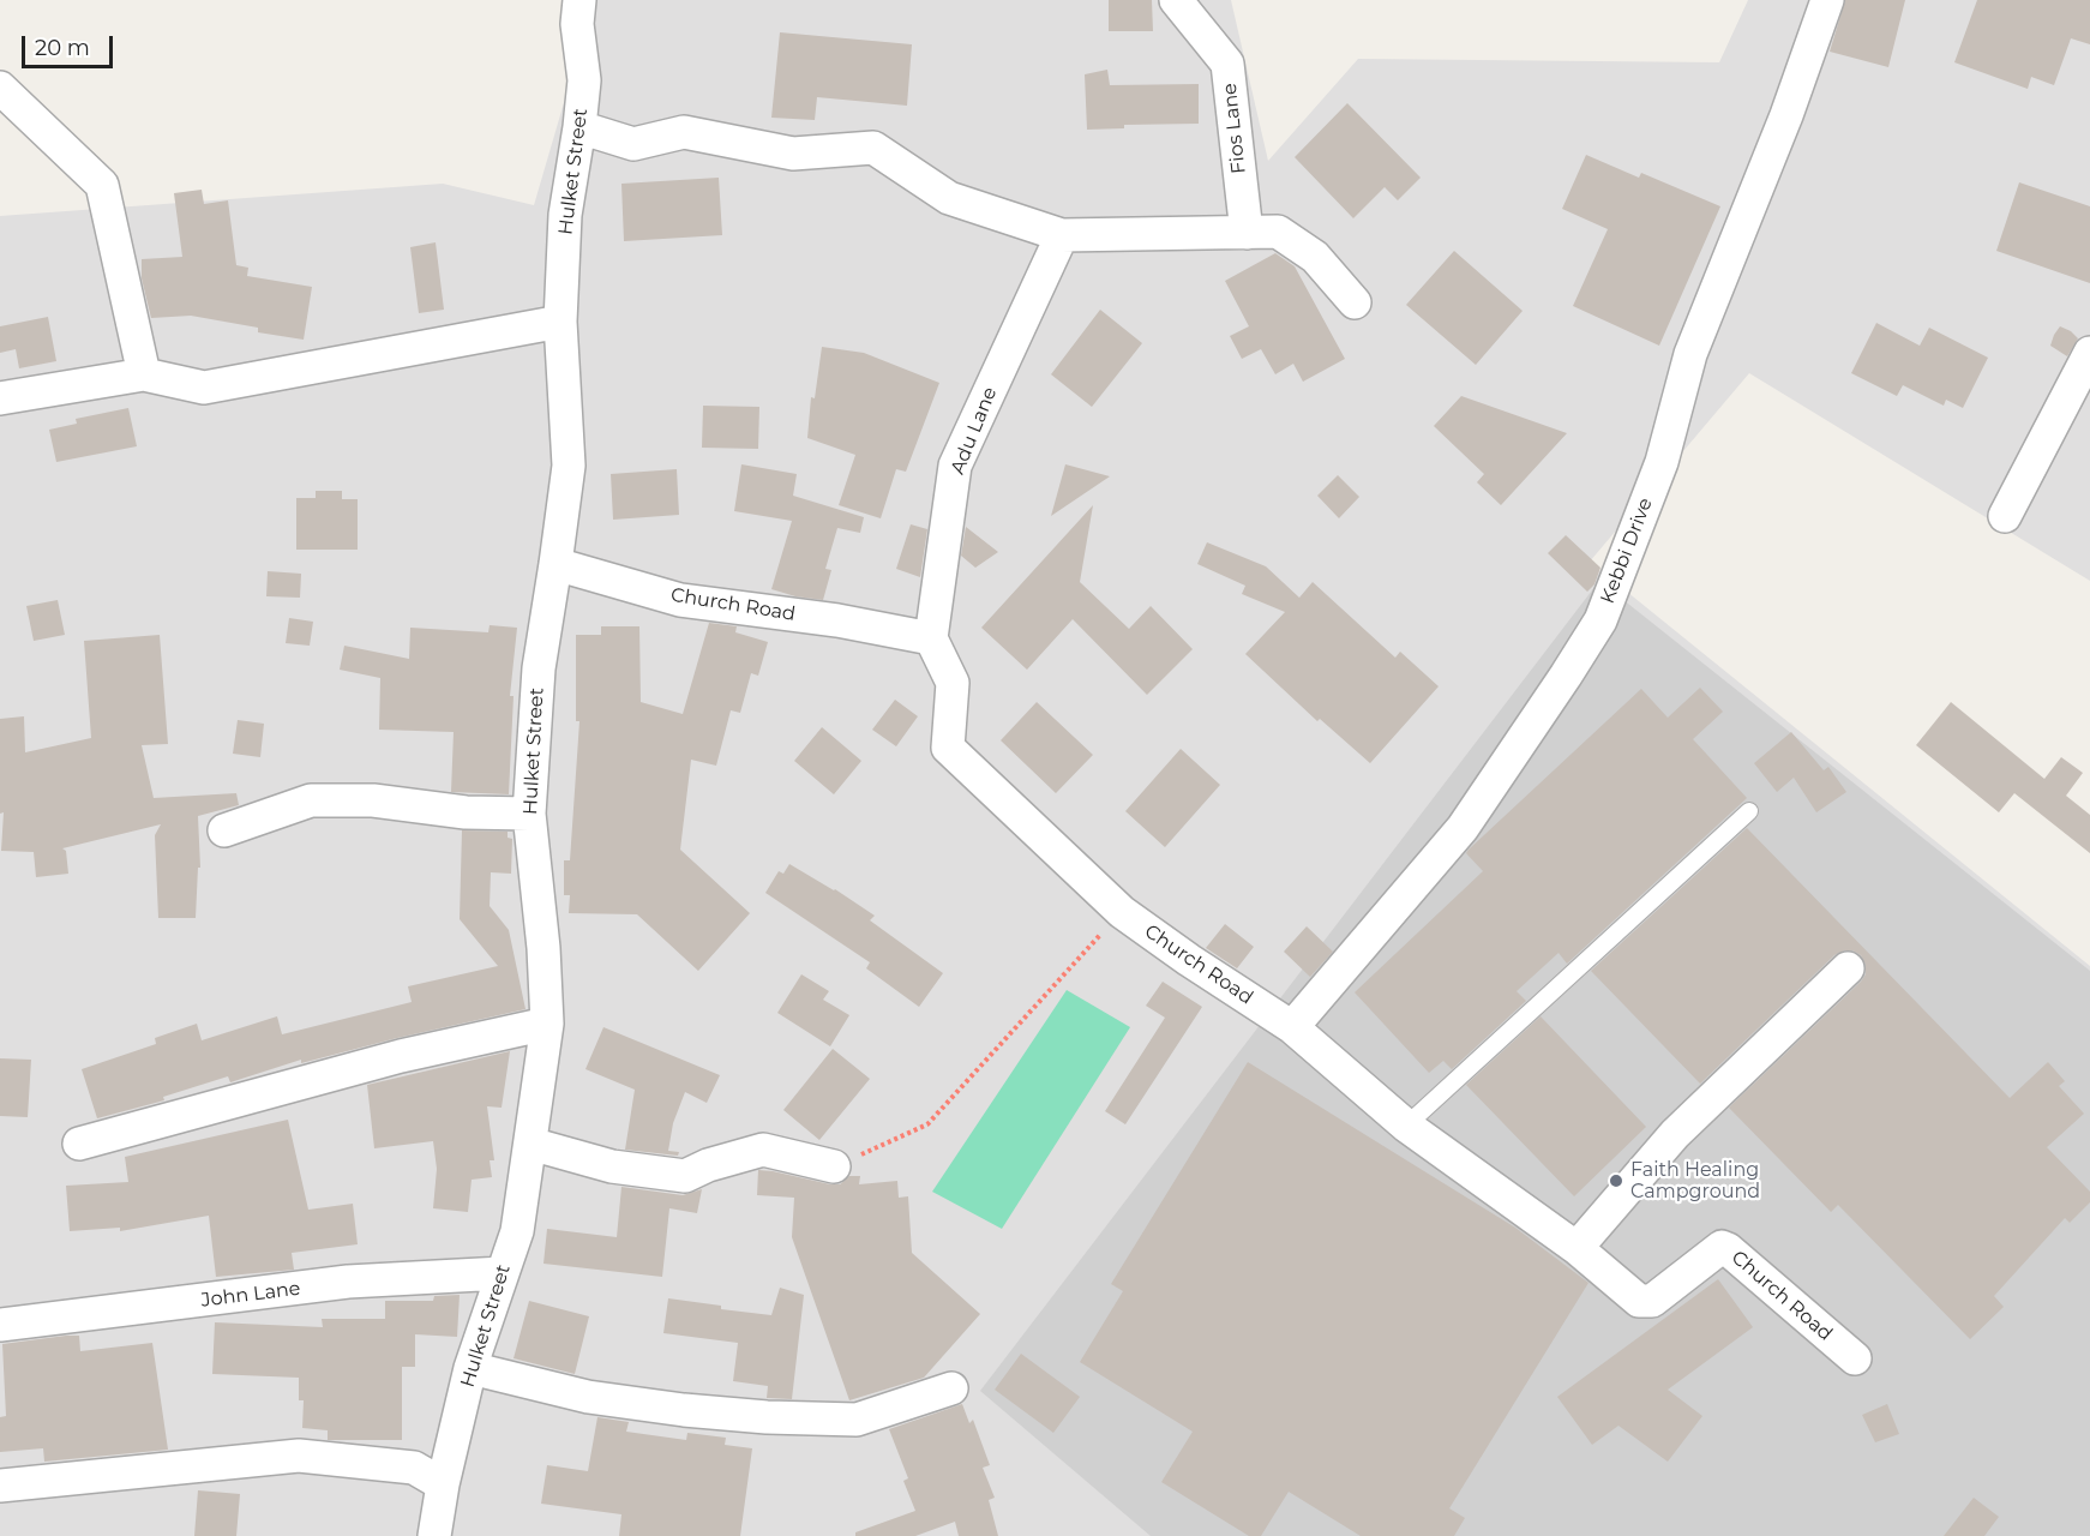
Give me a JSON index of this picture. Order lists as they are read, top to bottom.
{
  "streets": {
    "street": [
      "Fios Lane",
      "Hulket Street",
      "Adu Lane",
      "Kebbi Drive",
      "Church Road",
      "John Lane"
    ]
  },
  "crossings": [
    ["Hulket Street", "Church Road"],
    ["Hulket Street", "John Lane"],
    ["Adu Lane", "Church Road"],
    ["Kebbi Drive", "Church Road"]
  ],
  "places": ["Faith Healing Campground"],
  "scale_bar": "20 m"
}
